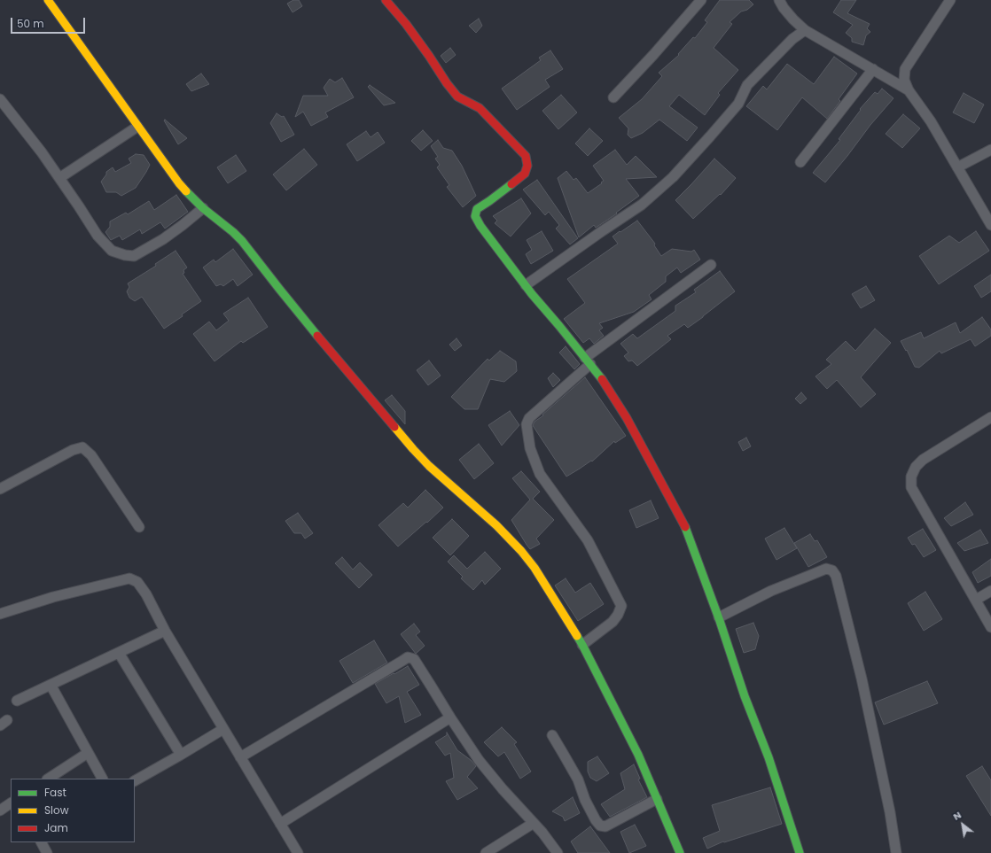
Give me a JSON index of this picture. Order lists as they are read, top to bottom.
{
  "legend": ["Fast", "Slow", "Jam"],
  "scale_bar": "50 m",
  "north": "top left"
}
